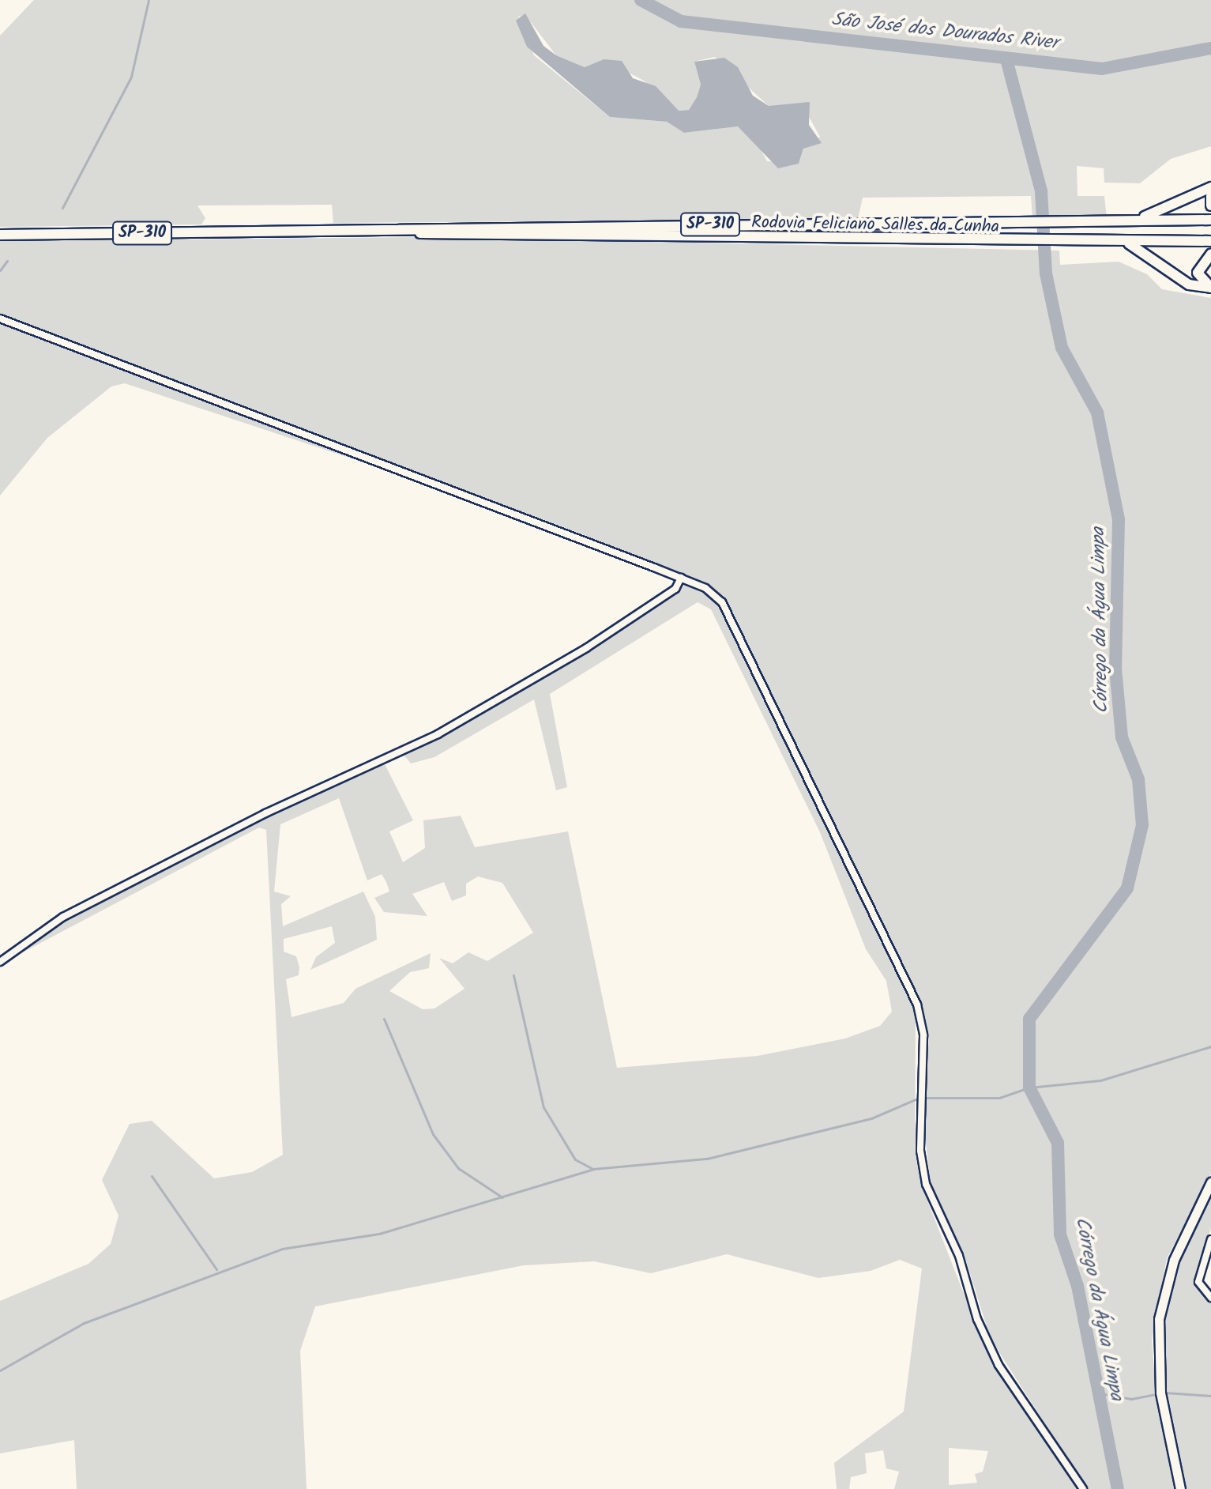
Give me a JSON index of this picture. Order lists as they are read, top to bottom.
{
  "streets": {
    "main road": ["SP-310", "Rodovia Feliciano Salles da Cunha"]
  },
  "water": ["São José dos Dourados River", "Córrego da Água Limpa"]
}
